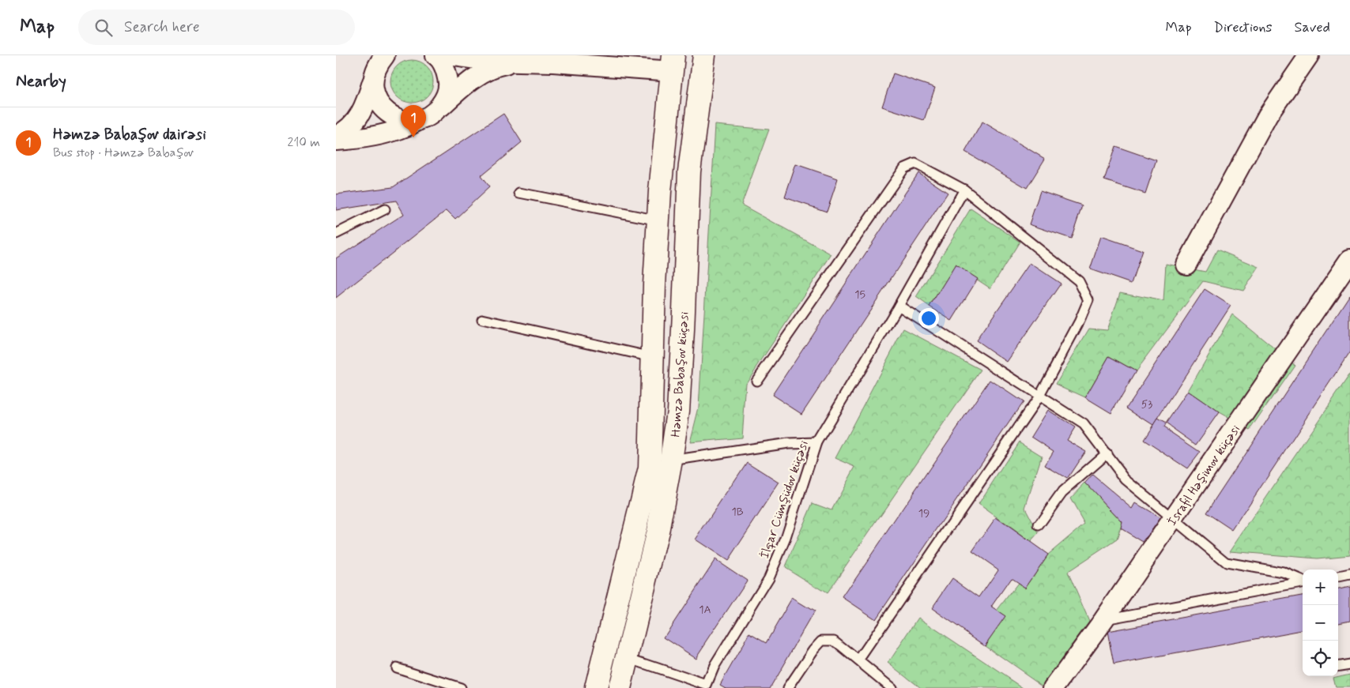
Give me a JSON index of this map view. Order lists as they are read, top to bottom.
{
  "streets": {
    "street": ["Həmzə Babaşov küçəsi", "İsrafil Həşimov küçəsi"],
    "lane": ["İlqar Cümşüdov küçəsi"]
  },
  "crossings": [
    ["Həmzə Babaşov küçəsi", "İlqar Cümşüdov küçəsi"]
  ],
  "house_numbers": [
    "15",
    "53",
    "1B",
    "19",
    "1A"
  ],
  "page": {
    "header": "Map",
    "search": "Search here",
    "nav": ["Map", "Directions", "Saved"],
    "heading": "Nearby",
    "pins": "1",
    "list": [
      {
        "mark": "1",
        "name": "Həmzə Babaşov dairəsi",
        "note": "Bus stop · Həmzə Babaşov",
        "value": "210 m"
      }
    ],
    "map_buttons": ["+", "−"]
  }
}
